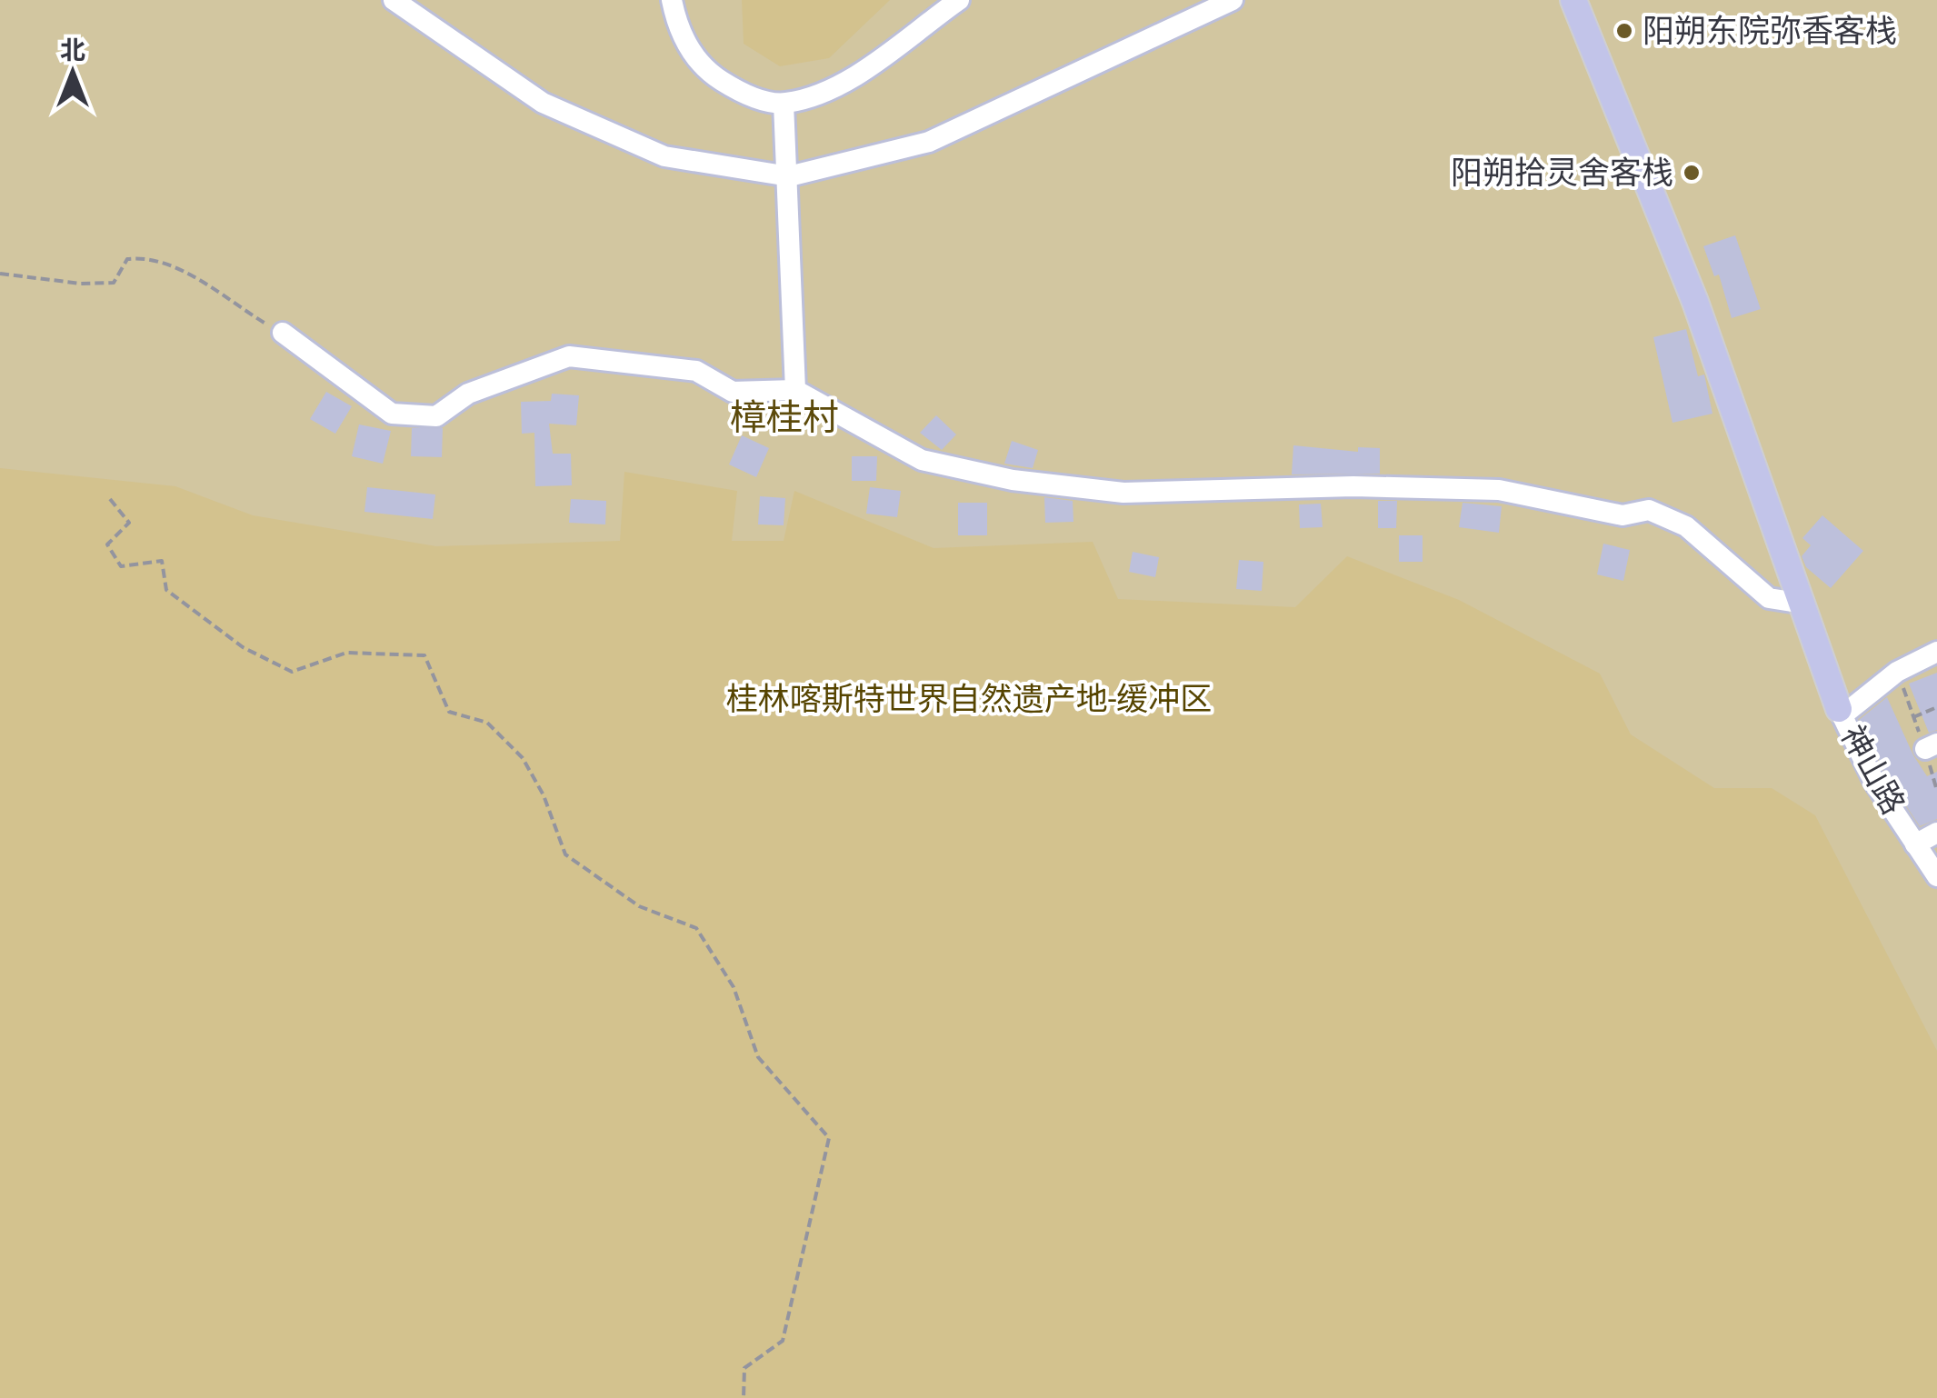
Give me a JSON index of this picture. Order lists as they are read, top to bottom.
{
  "streets": {
    "street": ["神山路"]
  },
  "districts": ["樟桂村"],
  "parks": ["桂林喀斯特世界自然遗产地-缓冲区"],
  "places": ["阳朔东院弥香客栈", "阳朔拾灵舍客栈"],
  "north": "top"
}
